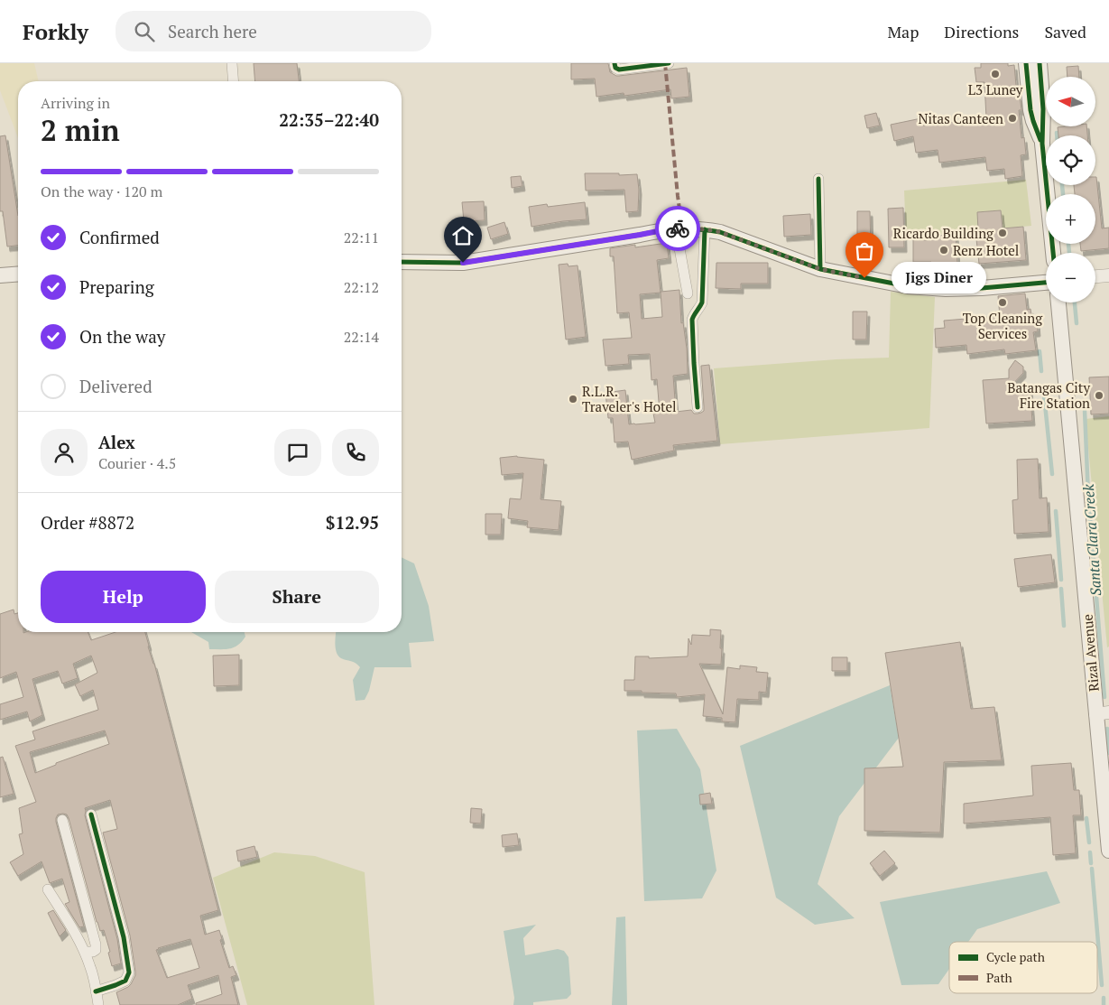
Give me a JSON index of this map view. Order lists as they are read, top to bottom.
{
  "streets": {
    "main road": ["Rizal Avenue"]
  },
  "water": ["Santa Clara Creek"],
  "places": [
    "L3 Luney",
    "Nitas Canteen",
    "Ricardo Building",
    "Renz Hotel",
    "Jigs Diner",
    "Top Cleaning Services",
    "Batangas City Fire Station",
    "R.L.R. Traveler's Hotel"
  ],
  "legend": ["Cycle path", "Path"],
  "north": "left",
  "page": {
    "header": "Forkly",
    "search": "Search here",
    "nav": ["Map", "Directions", "Saved"],
    "map_buttons": ["+", "−"],
    "heading": ["2 min", "Arriving in", "22:35–22:40"],
    "panel": [
      "Alex",
      "Courier · 4.5",
      "Order #8872",
      "$12.95"
    ],
    "bar": "On the way · 120 m",
    "list": [
      ["Confirmed", "22:11"],
      ["Preparing", "22:12"],
      ["On the way", "22:14"],
      "Delivered"
    ],
    "bubble": "Jigs Diner",
    "buttons": ["Help", "Share"]
  }
}
